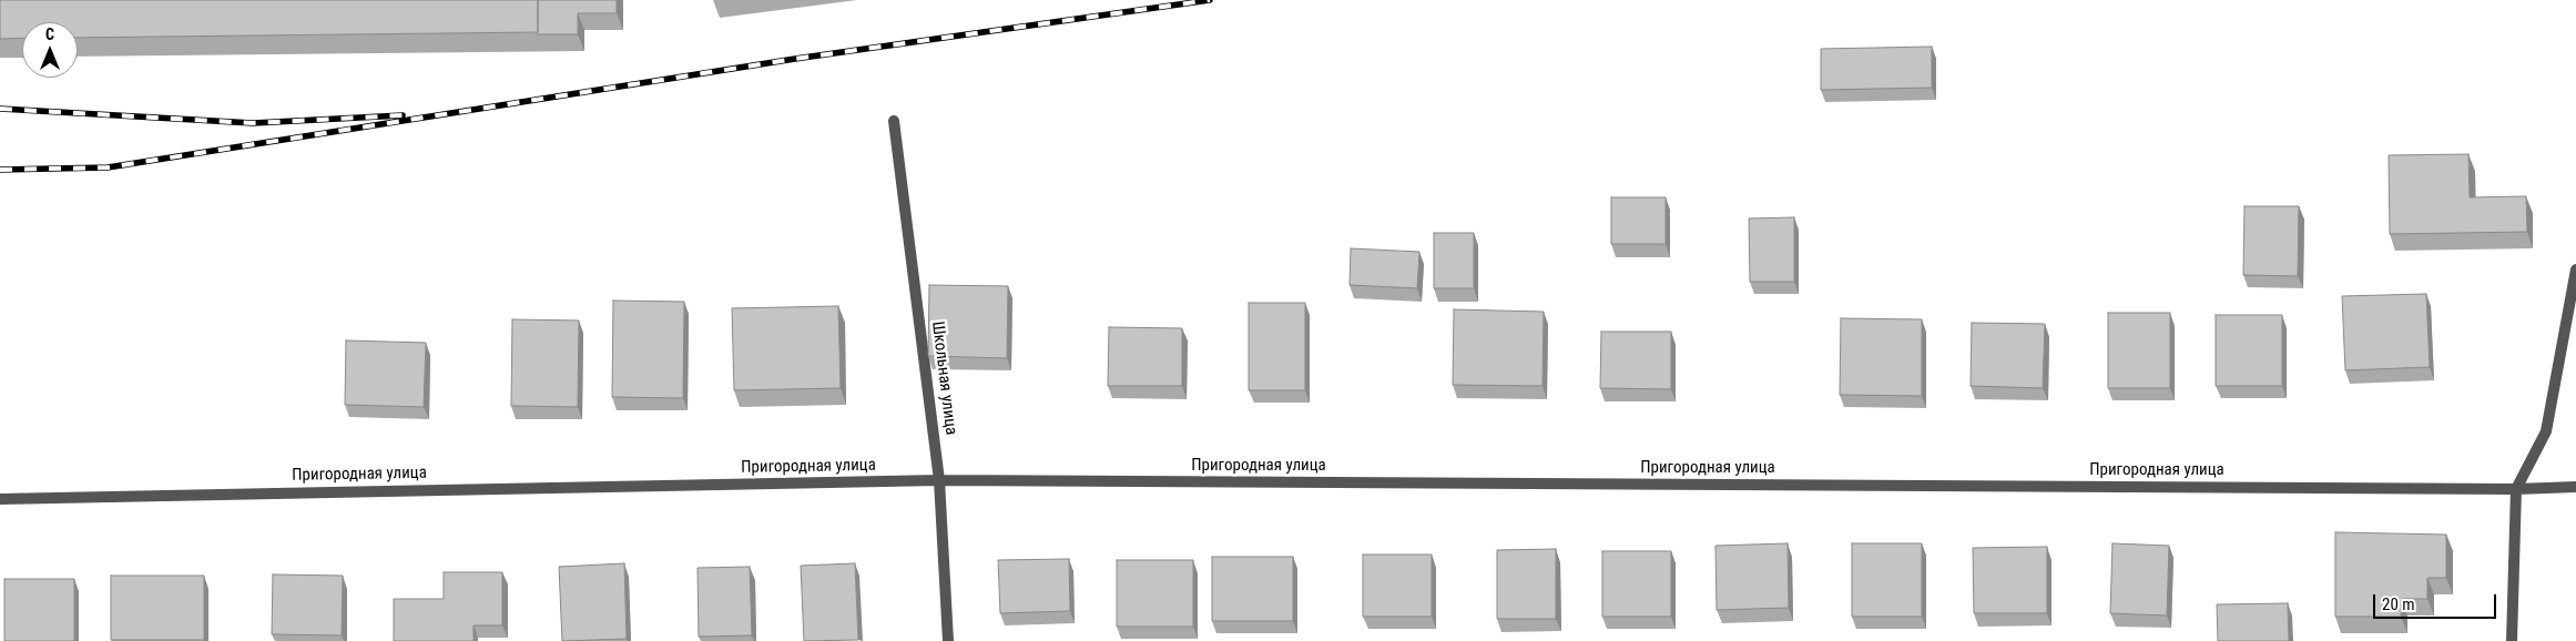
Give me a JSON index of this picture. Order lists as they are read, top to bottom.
{
  "streets": {
    "street": ["Школьная улица", "Пригородная улица"]
  },
  "crossings": [
    ["Школьная улица", "Пригородная улица"]
  ],
  "scale_bar": "20 m",
  "north": "top"
}
